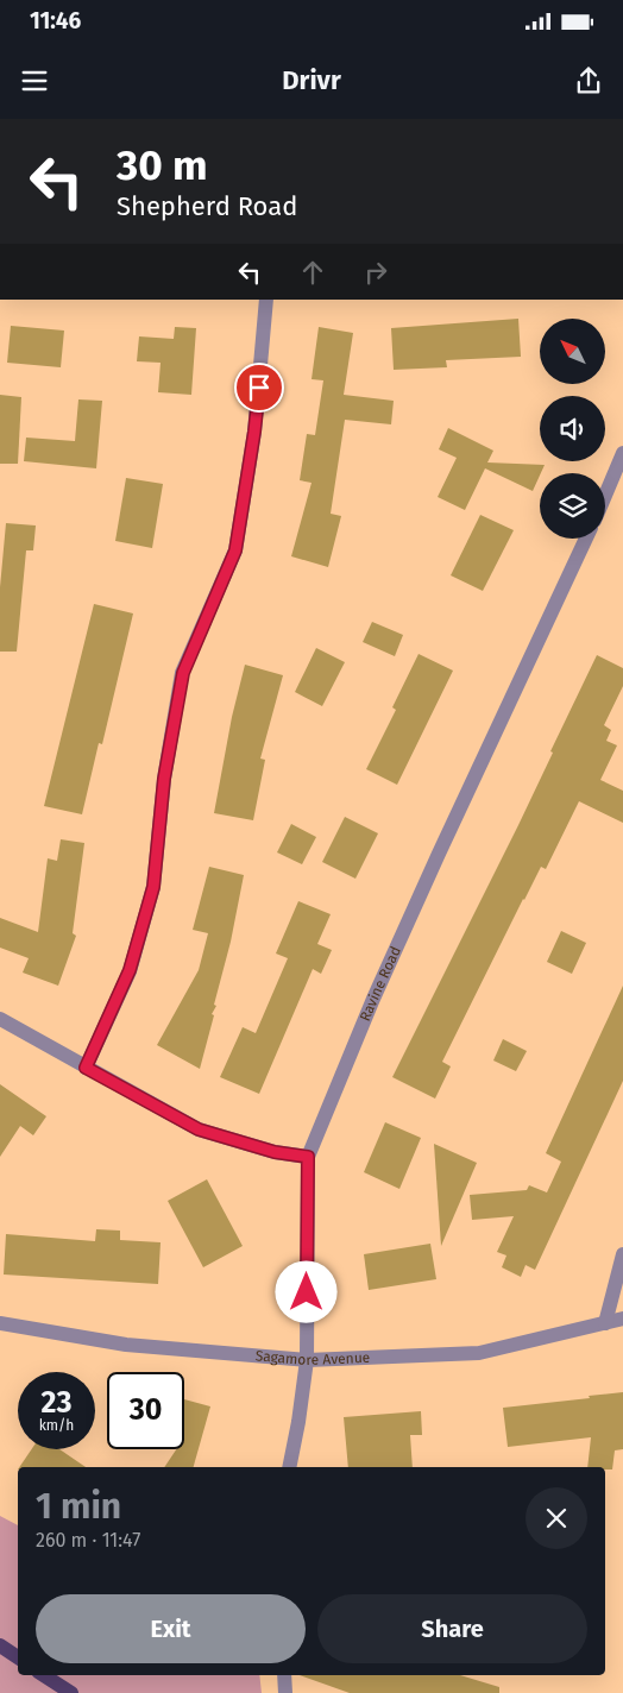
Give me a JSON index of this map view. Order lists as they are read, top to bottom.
{
  "streets": {
    "street": ["Ravine Road", "Sagamore Avenue"]
  },
  "crossings": [
    ["Ravine Road", "Sagamore Avenue"]
  ],
  "north": "top left",
  "page": {
    "status": "11:46",
    "header": "Drivr",
    "turn": ["30 m", "Shepherd Road"],
    "speed": "23 km/h",
    "limit": "30",
    "heading": ["1 min", "260 m · 11:47"],
    "buttons": ["Exit", "Share"]
  }
}
